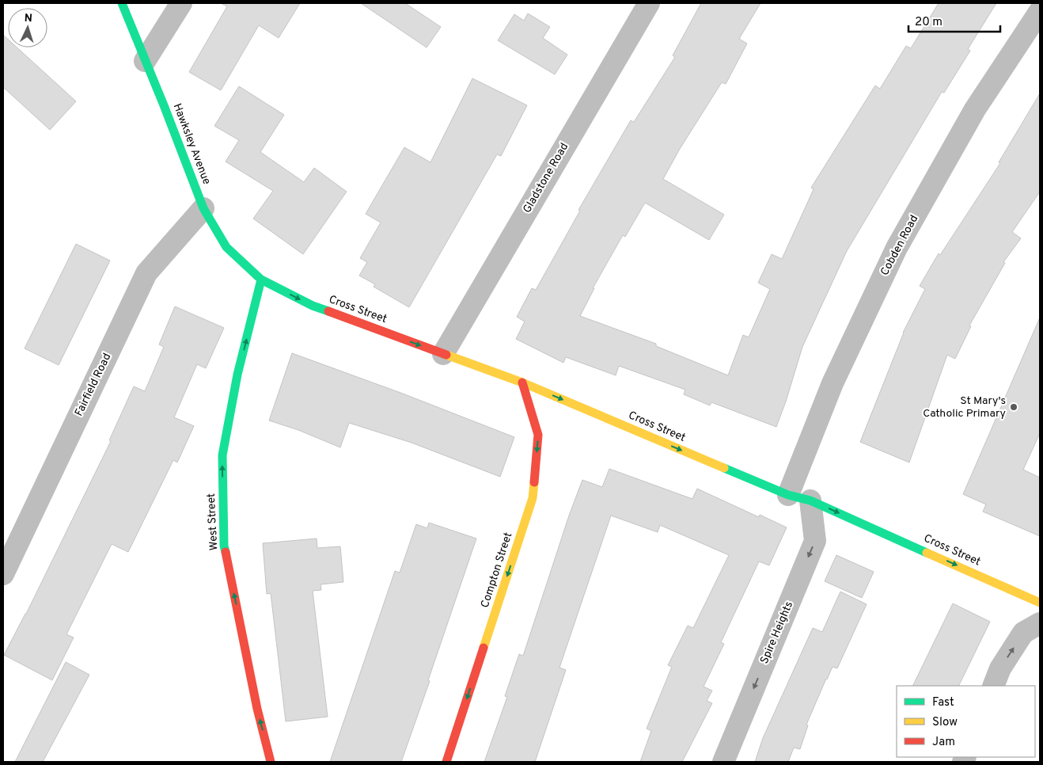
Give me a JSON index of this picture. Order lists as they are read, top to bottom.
{
  "streets": {
    "street": [
      "Hawksley Avenue",
      "Gladstone Road",
      "Cobden Road",
      "Cross Street",
      "Fairfield Road",
      "West Street",
      "Compton Street",
      "Spire Heights"
    ]
  },
  "crossings": [
    ["Hawksley Avenue", "Cross Street"],
    ["Hawksley Avenue", "Fairfield Road"],
    ["Hawksley Avenue", "West Street"],
    ["Gladstone Road", "Cross Street"],
    ["Cobden Road", "Cross Street"],
    ["Cross Street", "West Street"],
    ["Cross Street", "Compton Street"],
    ["Cross Street", "Spire Heights"]
  ],
  "one_way": [
    "Cross Street",
    "West Street",
    "Compton Street",
    "Spire Heights"
  ],
  "places": ["St Mary's Catholic Primary"],
  "legend": ["Fast", "Slow", "Jam"],
  "scale_bar": "20 m",
  "north": "top"
}
